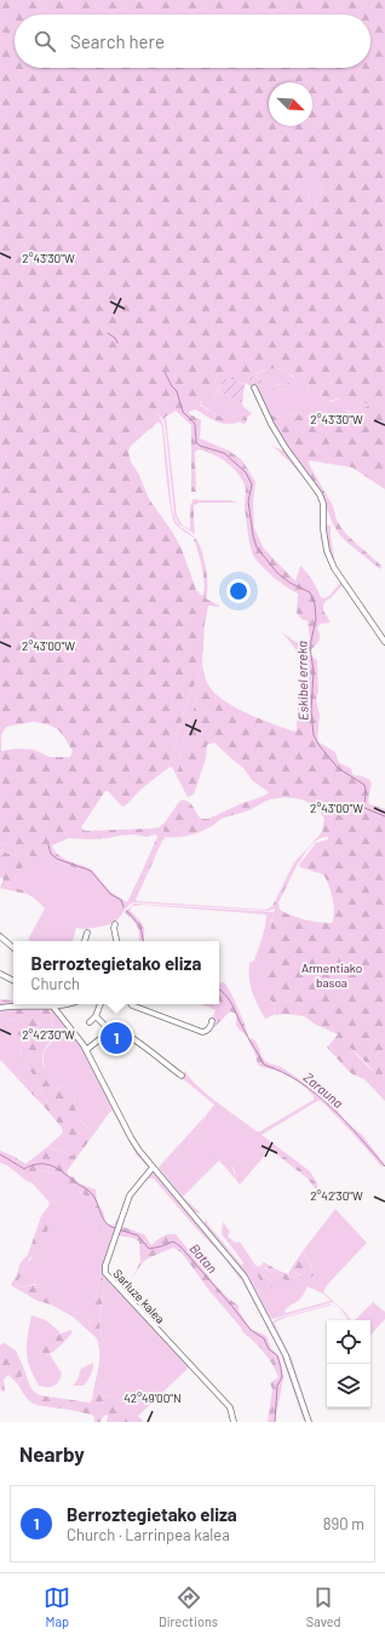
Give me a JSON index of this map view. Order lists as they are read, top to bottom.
{
  "streets": {
    "street": ["Sarluze kalea"]
  },
  "water": ["Eskibel erreka", "Zarauna", "Batan"],
  "parks": ["Armentiako basoa"],
  "north": "bottom right",
  "page": {
    "search": "Search here",
    "popup": ["Berroztegietako eliza", "Church"],
    "pins": "1",
    "heading": "Nearby",
    "list": [
      {
        "mark": "1",
        "name": "Berroztegietako eliza",
        "note": "Church · Larrinpea kalea",
        "value": "890 m"
      }
    ],
    "nav": ["Map", "Directions", "Saved"]
  },
  "coordinates": [
    "2°43'30\"W",
    "2°43'00\"W",
    "2°42'30\"W",
    "42°49'00\"N"
  ]
}
